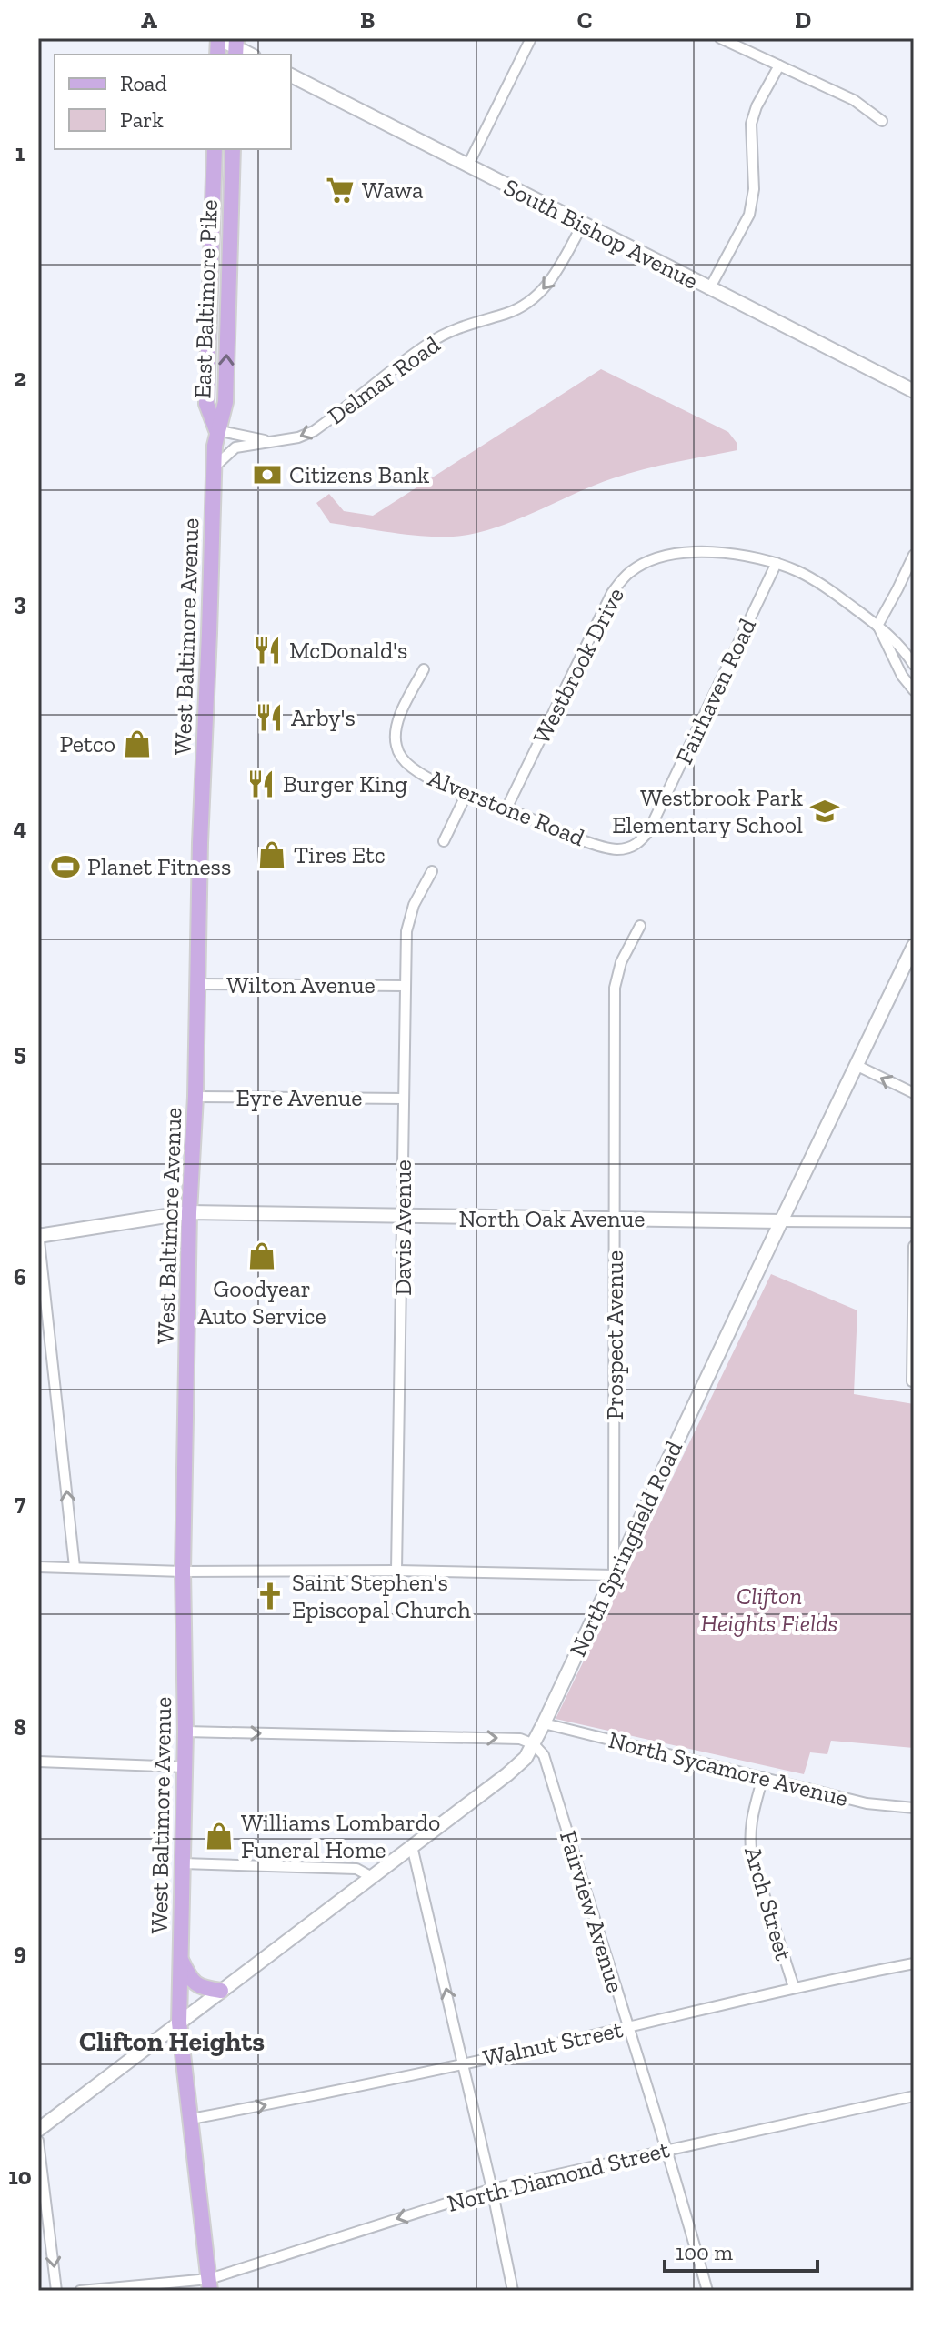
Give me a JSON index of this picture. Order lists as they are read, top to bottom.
{
  "streets": {
    "main road": [
      "South Bishop Avenue",
      "East Baltimore Pike",
      "West Baltimore Avenue",
      "North Oak Avenue",
      "North Springfield Road"
    ],
    "street": [
      "Delmar Road",
      "Westbrook Drive",
      "Fairhaven Road",
      "Alverstone Road",
      "Wilton Avenue",
      "Eyre Avenue",
      "Davis Avenue",
      "Prospect Avenue",
      "North Sycamore Avenue",
      "Arch Street",
      "Fairview Avenue",
      "Walnut Street",
      "North Diamond Street"
    ]
  },
  "crossings": [
    ["South Bishop Avenue", "Delmar Road"],
    ["East Baltimore Pike", "Delmar Road"],
    ["East Baltimore Pike", "West Baltimore Avenue"],
    ["Delmar Road", "West Baltimore Avenue"],
    ["West Baltimore Avenue", "Wilton Avenue"],
    ["West Baltimore Avenue", "Eyre Avenue"],
    ["West Baltimore Avenue", "North Oak Avenue"],
    ["West Baltimore Avenue", "North Springfield Road"],
    ["West Baltimore Avenue", "Walnut Street"],
    ["West Baltimore Avenue", "North Diamond Street"],
    ["Westbrook Drive", "Fairhaven Road"],
    ["Westbrook Drive", "Alverstone Road"],
    ["Fairhaven Road", "Alverstone Road"],
    ["Wilton Avenue", "Davis Avenue"],
    ["Eyre Avenue", "Davis Avenue"],
    ["North Oak Avenue", "Davis Avenue"],
    ["North Oak Avenue", "Prospect Avenue"],
    ["North Oak Avenue", "North Springfield Road"],
    ["Prospect Avenue", "North Springfield Road"],
    ["North Springfield Road", "North Sycamore Avenue"],
    ["North Springfield Road", "Fairview Avenue"],
    ["North Sycamore Avenue", "Arch Street"],
    ["Arch Street", "Walnut Street"],
    ["Fairview Avenue", "Walnut Street"],
    ["Fairview Avenue", "North Diamond Street"]
  ],
  "one_way": ["Delmar Road", "Walnut Street"],
  "districts": ["Clifton Heights"],
  "parks": ["Clifton Heights Fields"],
  "places": {
    "supermarket": ["Wawa"],
    "bank": ["Citizens Bank"],
    "restaurant": ["McDonald's", "Arby's", "Burger King"],
    "shop": [
      "Petco",
      "Tires Etc",
      "Goodyear Auto Service",
      "Williams Lombardo Funeral Home"
    ],
    "school or university": ["Westbrook Park Elementary School"],
    "sports": ["Planet Fitness"],
    "church": ["Saint Stephen's Episcopal Church"]
  },
  "legend": ["Road", "Park"],
  "scale_bar": "100 m",
  "grid": {
    "columns": [
      "A",
      "B",
      "C",
      "D"
    ],
    "rows": [
      "1",
      "2",
      "3",
      "4",
      "5",
      "6",
      "7",
      "8",
      "9",
      "10"
    ]
  }
}
